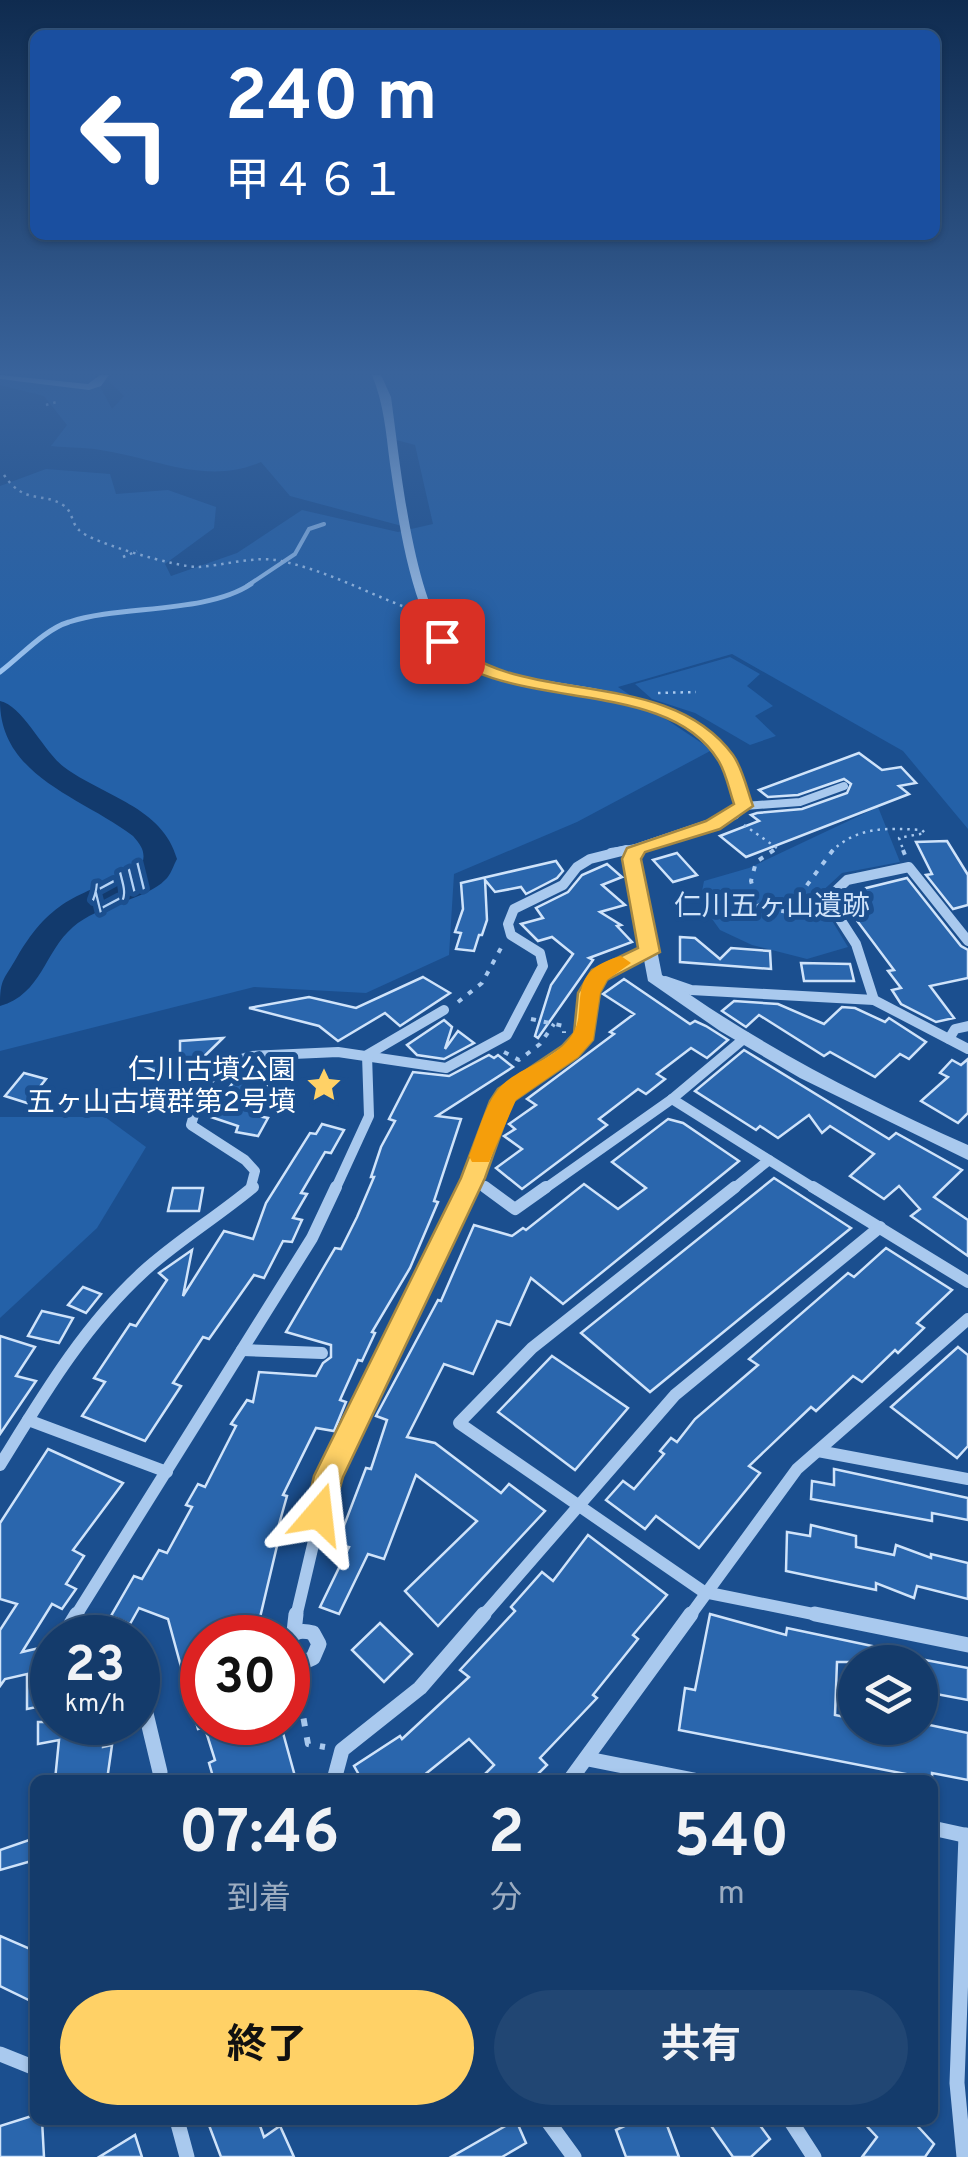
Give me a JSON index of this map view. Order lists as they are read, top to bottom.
{
  "water": ["仁川"],
  "parks": ["仁川五ヶ山遺跡"],
  "places": {
    "place": ["仁川古墳公園 五ヶ山古墳群第2号墳"]
  },
  "page": {
    "turn": ["240 m", "甲４６１"],
    "speed": "23 km/h",
    "limit": "30",
    "eta": [
      "07:46",
      "到着",
      "2",
      "分",
      "540",
      "m"
    ],
    "buttons": ["終了", "共有"]
  }
}
